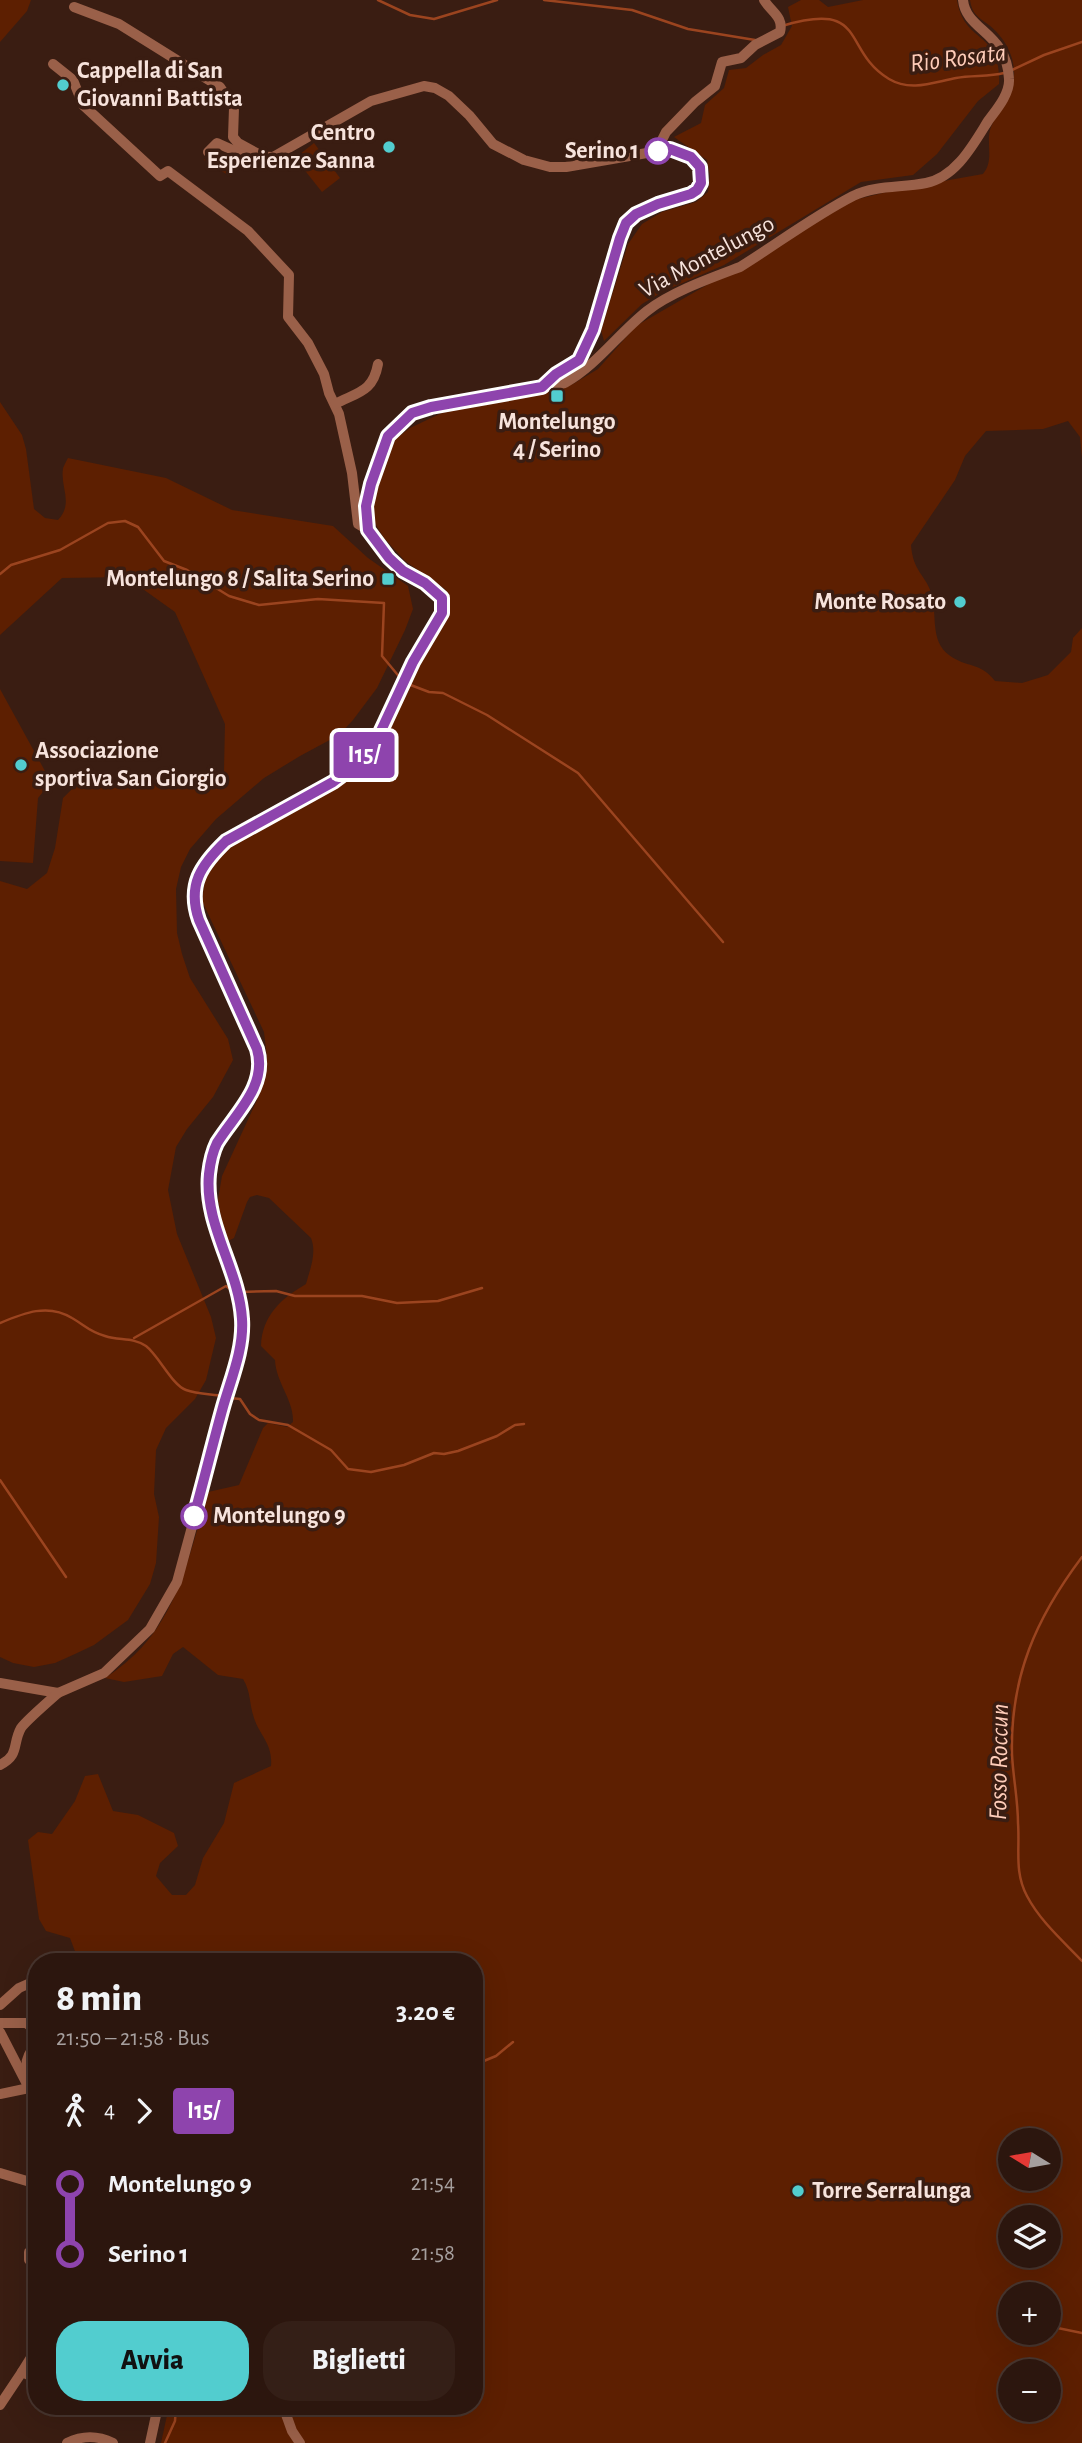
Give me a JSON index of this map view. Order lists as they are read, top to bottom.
{
  "streets": {
    "street": ["Via Montelungo"]
  },
  "water": ["Rio Rosata", "Fosso Roccun"],
  "places": {
    "other": [
      "Cappella di San Giovanni Battista",
      "Centro Esperienze Sanna",
      "Serino 1",
      "Monte Rosato",
      "Associazione sportiva San Giorgio",
      "Montelungo 9",
      "Torre Serralunga"
    ],
    "transit": ["Montelungo 4 / Serino", "Montelungo 8 / Salita Serino"]
  },
  "lines": ["bus line I15/"],
  "north": "left",
  "page": {
    "on_map": "I15/",
    "heading": ["8 min", "21:50 – 21:58 · Bus", "3.20 €"],
    "legs": ["4", "I15/"],
    "map_buttons": ["+", "−"],
    "list": [
      {
        "name": "Montelungo 9",
        "value": "21:54"
      },
      {
        "name": "Serino 1",
        "value": "21:58"
      }
    ],
    "buttons": ["Avvia", "Biglietti"]
  }
}
